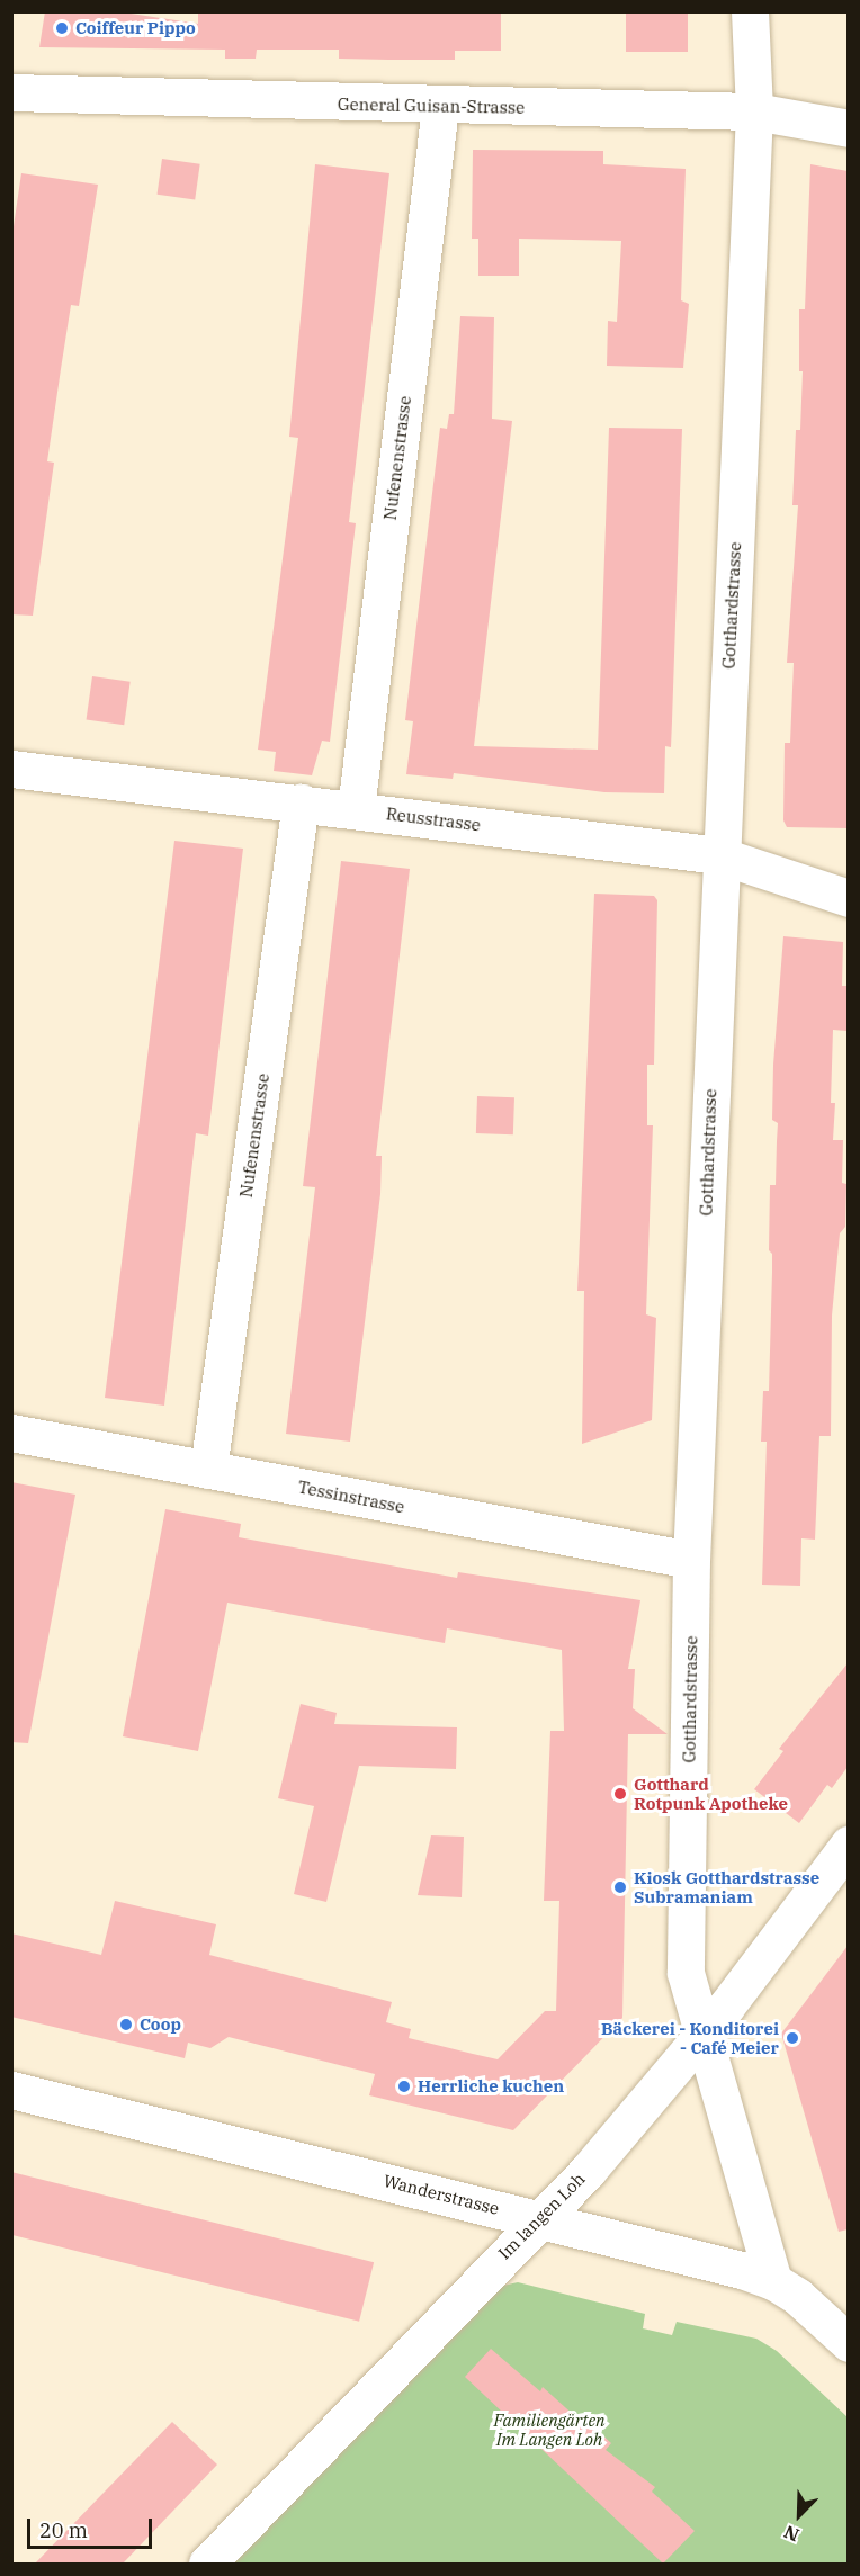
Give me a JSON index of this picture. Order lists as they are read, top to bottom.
{
  "streets": {
    "street": [
      "General Guisan-Strasse",
      "Nufenenstrasse",
      "Gotthardstrasse",
      "Reusstrasse",
      "Tessinstrasse",
      "Wanderstrasse",
      "Im langen Loh"
    ]
  },
  "crossings": [
    ["General Guisan-Strasse", "Nufenenstrasse"],
    ["General Guisan-Strasse", "Gotthardstrasse"],
    ["Nufenenstrasse", "Reusstrasse"],
    ["Nufenenstrasse", "Tessinstrasse"],
    ["Gotthardstrasse", "Reusstrasse"],
    ["Gotthardstrasse", "Tessinstrasse"],
    ["Gotthardstrasse", "Wanderstrasse"],
    ["Gotthardstrasse", "Im langen Loh"],
    ["Wanderstrasse", "Im langen Loh"]
  ],
  "parks": ["Familiengärten Im Langen Loh"],
  "places": [
    "Coiffeur Pippo",
    "Gotthard Rotpunk Apotheke",
    "Kiosk Gotthardstrasse Subramaniam",
    "Coop",
    "Bäckerei - Konditorei - Café Meier",
    "Herrliche kuchen"
  ],
  "scale_bar": "20 m",
  "north": "bottom left"
}
